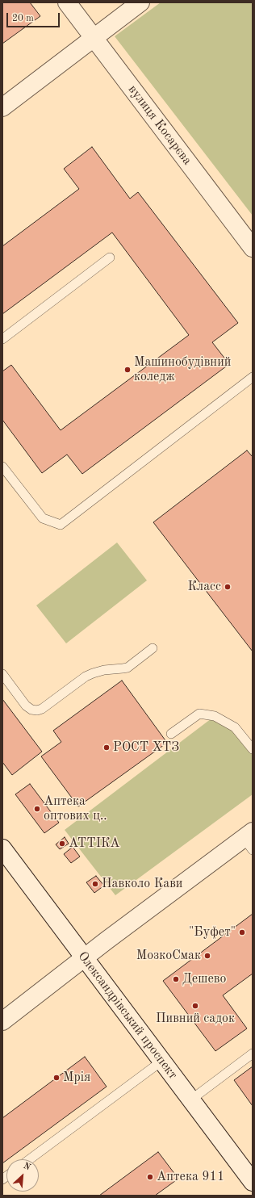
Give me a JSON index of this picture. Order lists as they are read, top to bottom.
{
  "streets": {
    "street": ["вулиця Косарєва", "Олександрівський проспект"]
  },
  "places": [
    "Машинобудівний коледж",
    "Класс",
    "РОСТ ХТЗ",
    "Аптека оптових ц‥",
    "АТТІКА",
    "Навколо Кави",
    "\"Буфет\"",
    "МозкоСмак",
    "Дешево",
    "Пивний садок",
    "Мрiя",
    "Аптека 911"
  ],
  "scale_bar": "20 m",
  "north": "top right"
}
